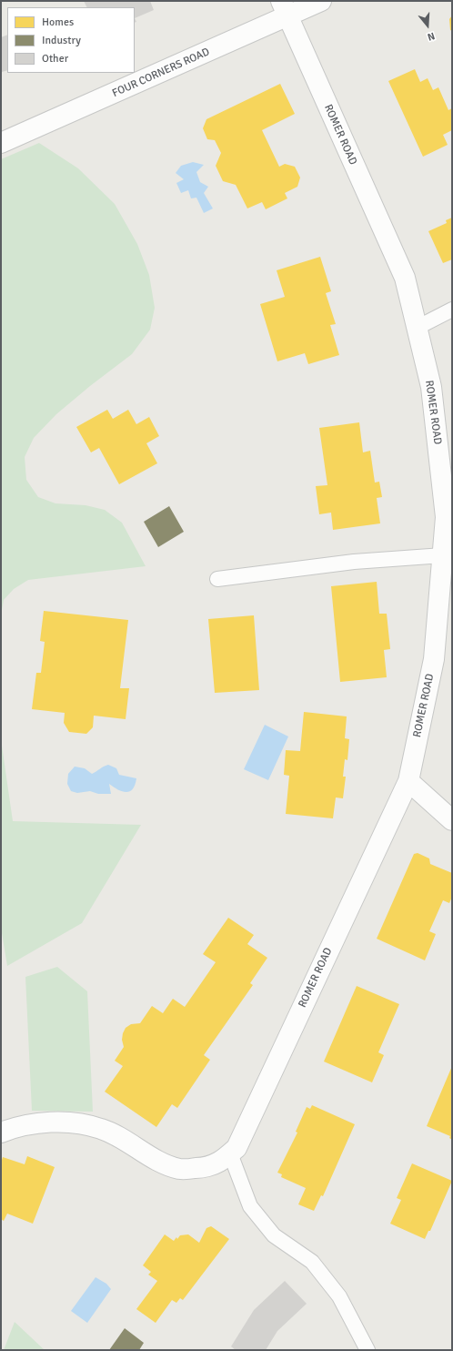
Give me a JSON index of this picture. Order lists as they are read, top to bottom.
{
  "streets": {
    "street": ["FOUR CORNERS ROAD", "ROMER ROAD"]
  },
  "crossings": [
    ["FOUR CORNERS ROAD", "ROMER ROAD"]
  ],
  "legend": ["Homes", "Industry", "Other"],
  "north": "bottom"
}
